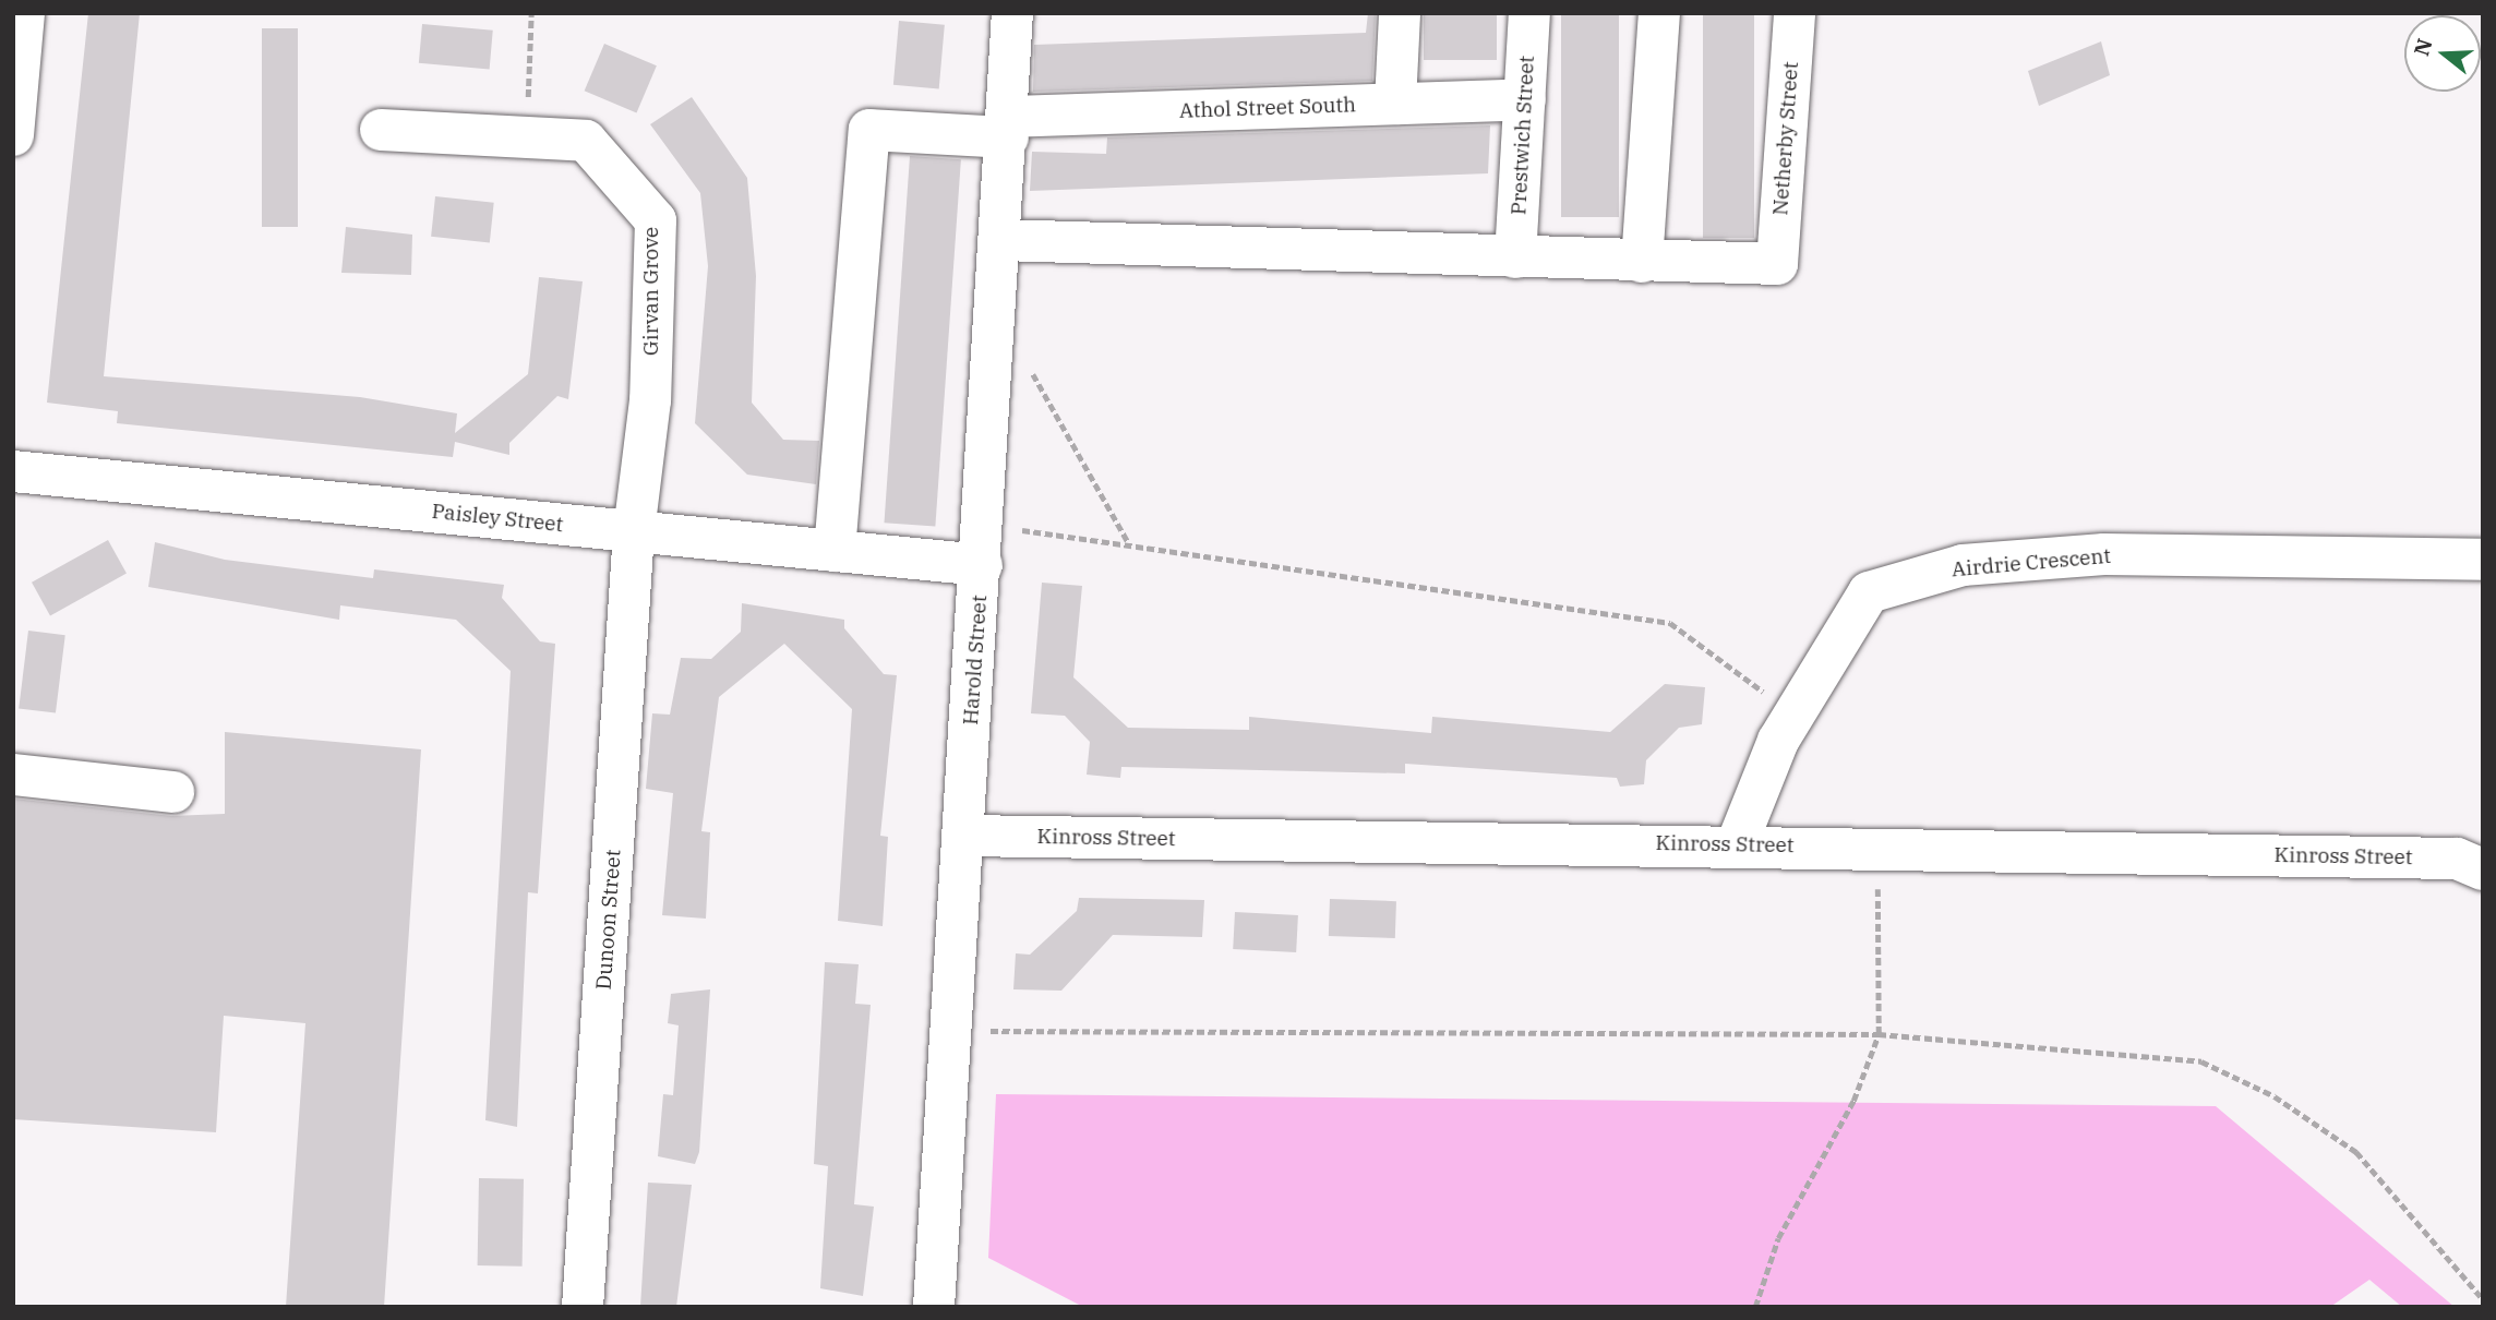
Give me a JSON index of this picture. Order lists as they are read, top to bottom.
{
  "streets": {
    "street": [
      "Athol Street South",
      "Prestwich Street",
      "Netherby Street",
      "Girvan Grove",
      "Paisley Street",
      "Airdrie Crescent",
      "Harold Street",
      "Kinross Street",
      "Dunoon Street"
    ]
  },
  "crossings": [
    ["Athol Street South", "Prestwich Street"],
    ["Athol Street South", "Paisley Street"],
    ["Athol Street South", "Harold Street"],
    ["Girvan Grove", "Paisley Street"],
    ["Girvan Grove", "Dunoon Street"],
    ["Paisley Street", "Harold Street"],
    ["Paisley Street", "Dunoon Street"],
    ["Airdrie Crescent", "Kinross Street"],
    ["Harold Street", "Kinross Street"]
  ],
  "north": "left"
}
